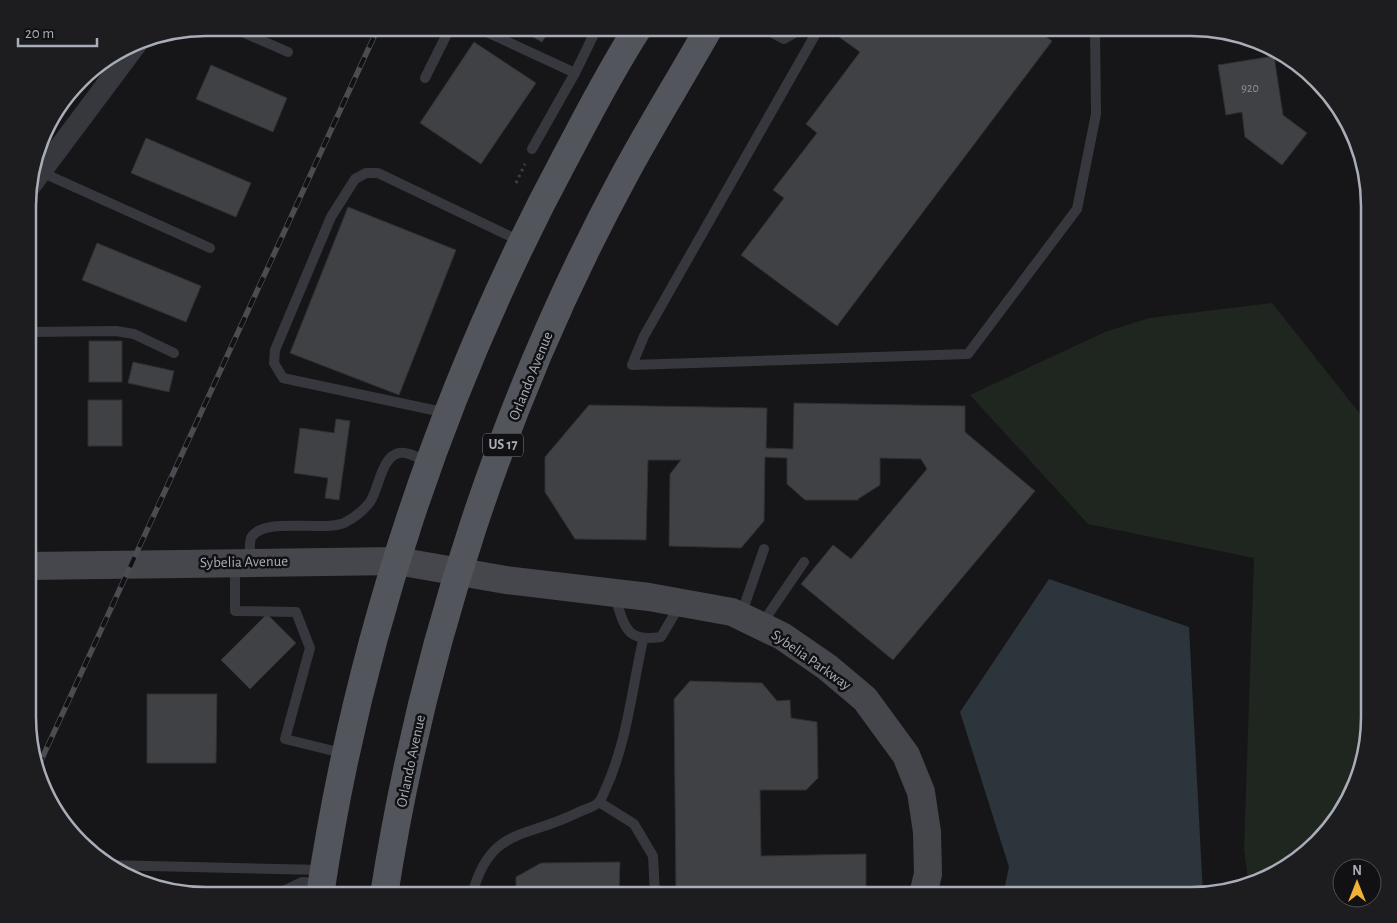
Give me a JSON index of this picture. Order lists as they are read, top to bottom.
{
  "streets": {
    "main road": ["Orlando Avenue", "US 17"],
    "street": ["Sybelia Avenue", "Sybelia Parkway"]
  },
  "crossings": [
    ["Orlando Avenue", "Sybelia Avenue"],
    ["Orlando Avenue", "Sybelia Parkway"],
    ["Sybelia Avenue", "Sybelia Parkway"]
  ],
  "house_numbers": ["920"],
  "scale_bar": "20 m",
  "north": "top"
}
